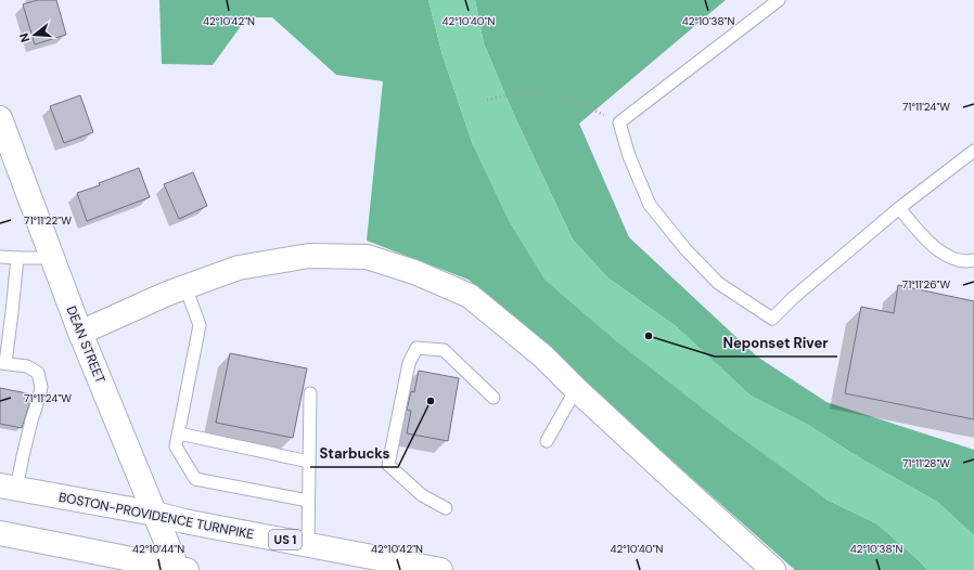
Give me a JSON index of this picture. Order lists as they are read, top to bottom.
{
  "streets": {
    "main road": ["DEAN STREET", "BOSTON-PROVIDENCE TURNPIKE", "US 1"]
  },
  "crossings": [
    ["DEAN STREET", "BOSTON-PROVIDENCE TURNPIKE"]
  ],
  "places": ["Neponset River", "Starbucks"],
  "north": "left",
  "coordinates": [
    "42°10'38\"N",
    "42°10'42\"N",
    "42°10'40\"N",
    "71°11'24\"W",
    "71°11'22\"W",
    "71°11'26\"W",
    "71°11'28\"W",
    "42°10'44\"N"
  ]
}
